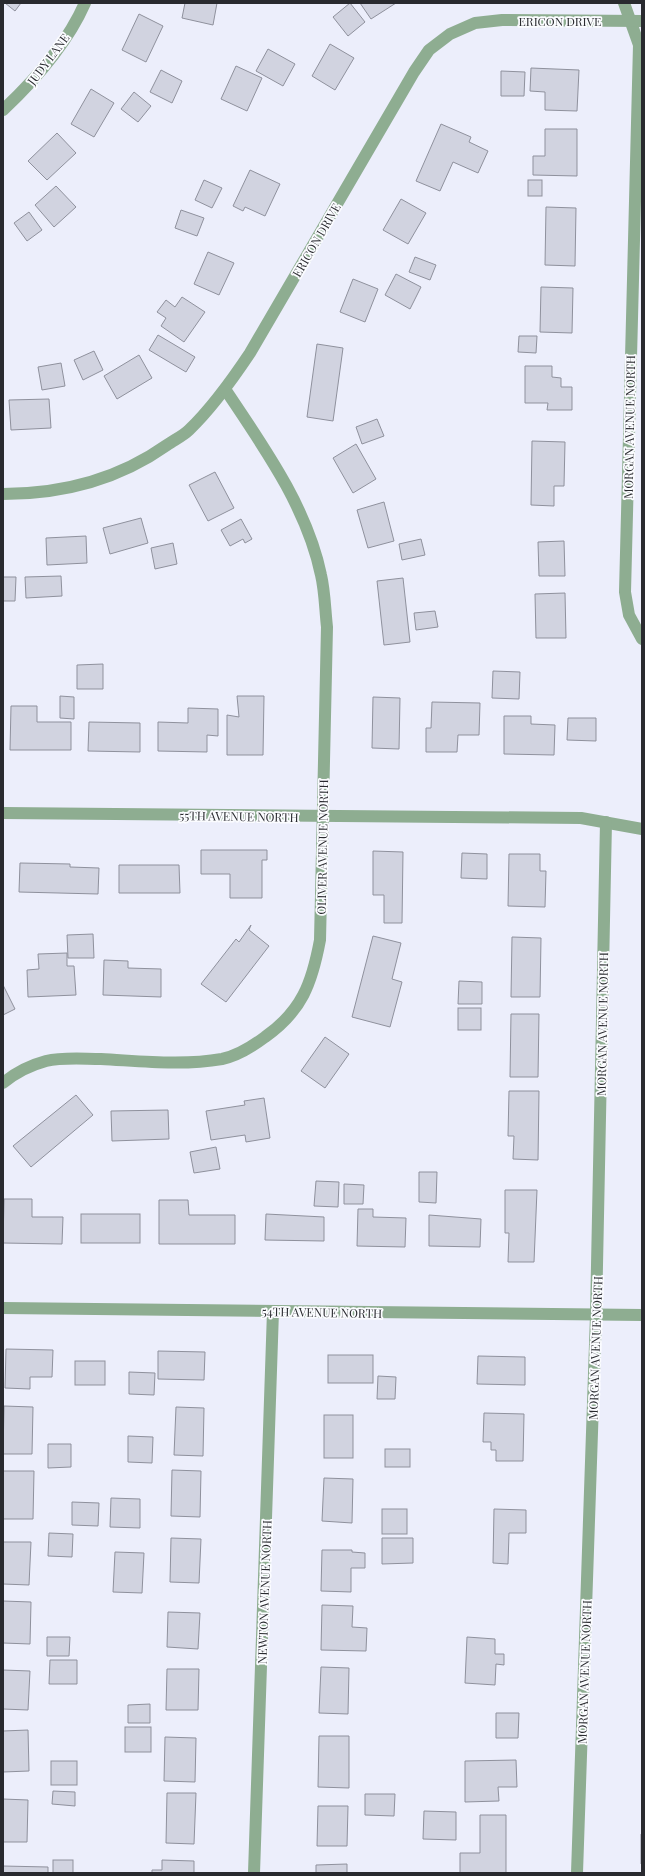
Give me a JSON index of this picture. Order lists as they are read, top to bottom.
{
  "streets": {
    "street": [
      "ERICON DRIVE",
      "JUDY LANE",
      "MORGAN AVENUE NORTH",
      "55TH AVENUE NORTH",
      "OLIVER AVENUE NORTH",
      "54TH AVENUE NORTH",
      "NEWTON AVENUE NORTH"
    ]
  },
  "crossings": [
    ["ERICON DRIVE", "MORGAN AVENUE NORTH"],
    ["ERICON DRIVE", "OLIVER AVENUE NORTH"],
    ["MORGAN AVENUE NORTH", "55TH AVENUE NORTH"],
    ["MORGAN AVENUE NORTH", "54TH AVENUE NORTH"],
    ["55TH AVENUE NORTH", "OLIVER AVENUE NORTH"],
    ["54TH AVENUE NORTH", "NEWTON AVENUE NORTH"]
  ]
}
